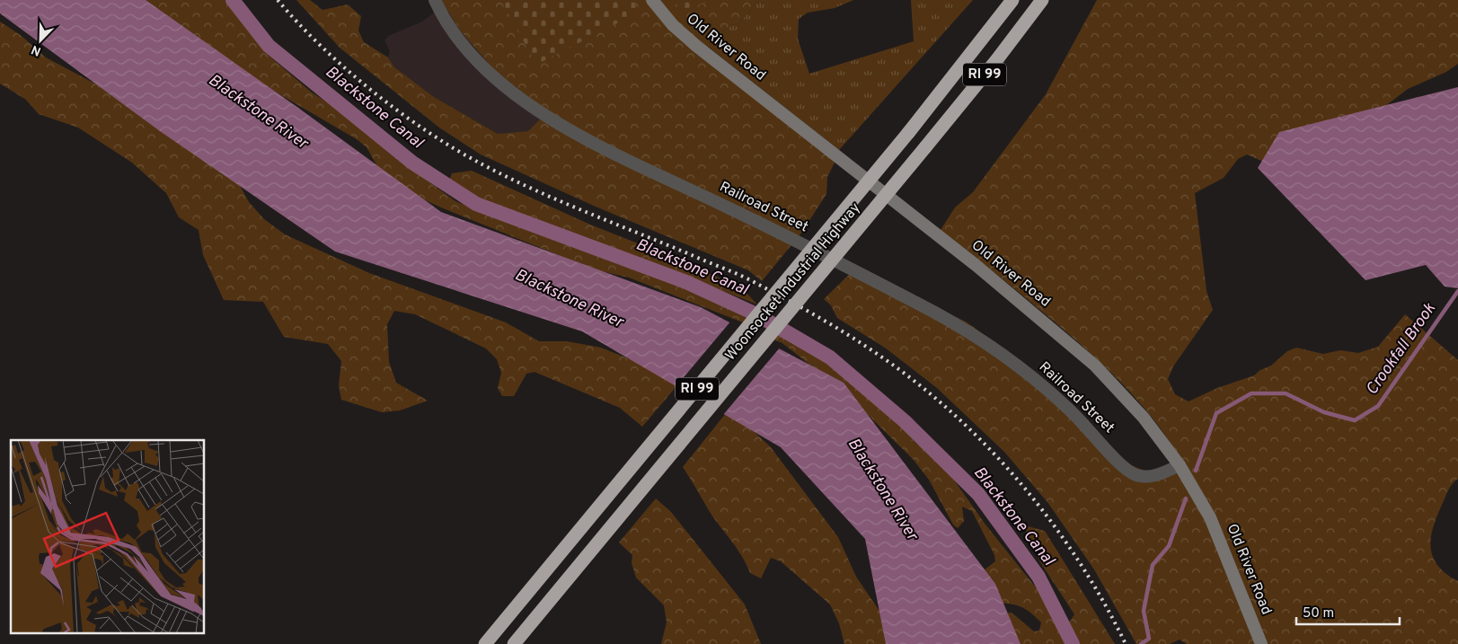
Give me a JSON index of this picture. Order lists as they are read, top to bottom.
{
  "streets": {
    "highway": ["RI 99", "Woonsocket Industrial Highway"],
    "main road": ["Old River Road"],
    "street": ["Railroad Street"]
  },
  "crossings": [
    ["Old River Road", "Railroad Street"]
  ],
  "water": ["Blackstone Canal", "Blackstone River", "Crookfall Brook"],
  "scale_bar": "50 m",
  "north": "bottom left"
}
